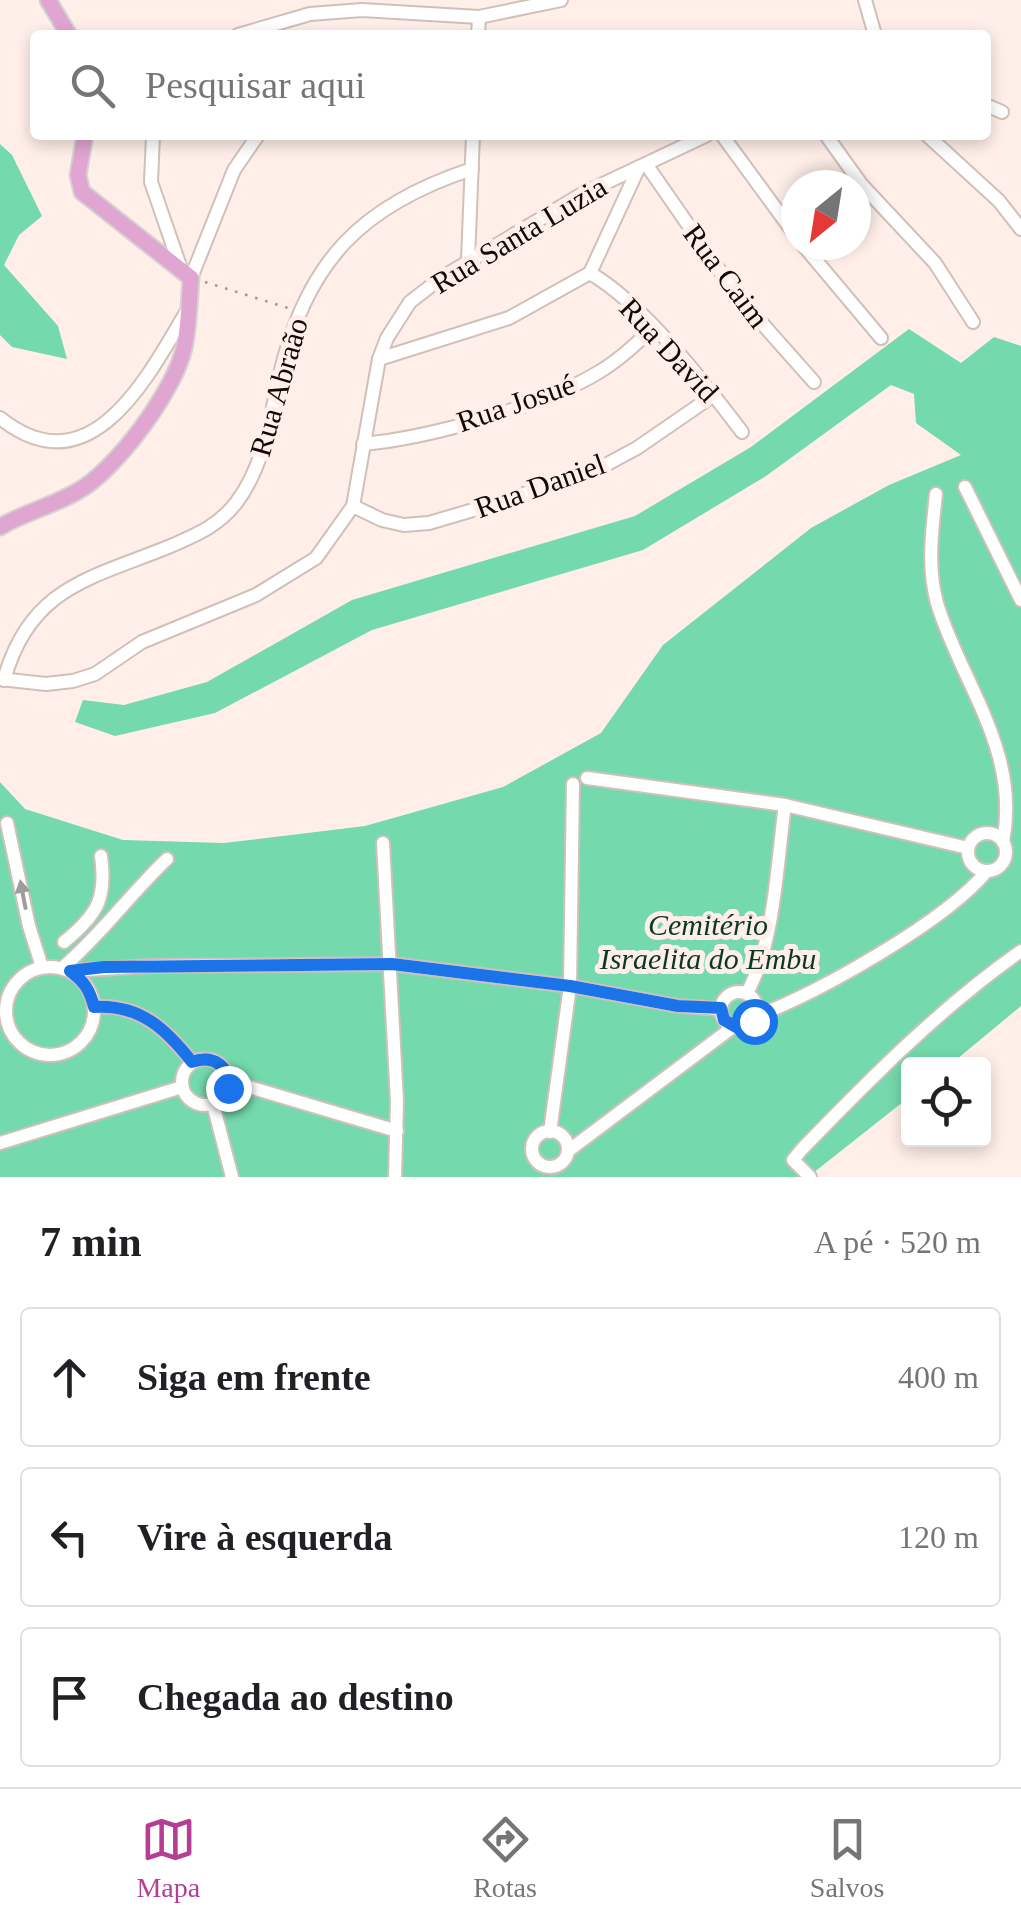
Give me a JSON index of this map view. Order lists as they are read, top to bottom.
{
  "streets": {
    "street": [
      "Rua Santa Luzia",
      "Rua Caim",
      "Rua David",
      "Rua Abraão",
      "Rua Josué",
      "Rua Daniel"
    ]
  },
  "crossings": [
    ["Rua Santa Luzia", "Rua Caim"],
    ["Rua Santa Luzia", "Rua Abraão"],
    ["Rua Santa Luzia", "Rua Josué"],
    ["Rua Santa Luzia", "Rua Daniel"],
    ["Rua David", "Rua Josué"],
    ["Rua David", "Rua Daniel"]
  ],
  "parks": ["Cemitério Israelita do Embu"],
  "north": "bottom left",
  "page": {
    "search": "Pesquisar aqui",
    "heading": ["7 min", "A pé · 520 m"],
    "list": [
      ["Siga em frente", "400 m"],
      ["Vire à esquerda", "120 m"],
      "Chegada ao destino"
    ],
    "nav": ["Mapa", "Rotas", "Salvos"]
  }
}
